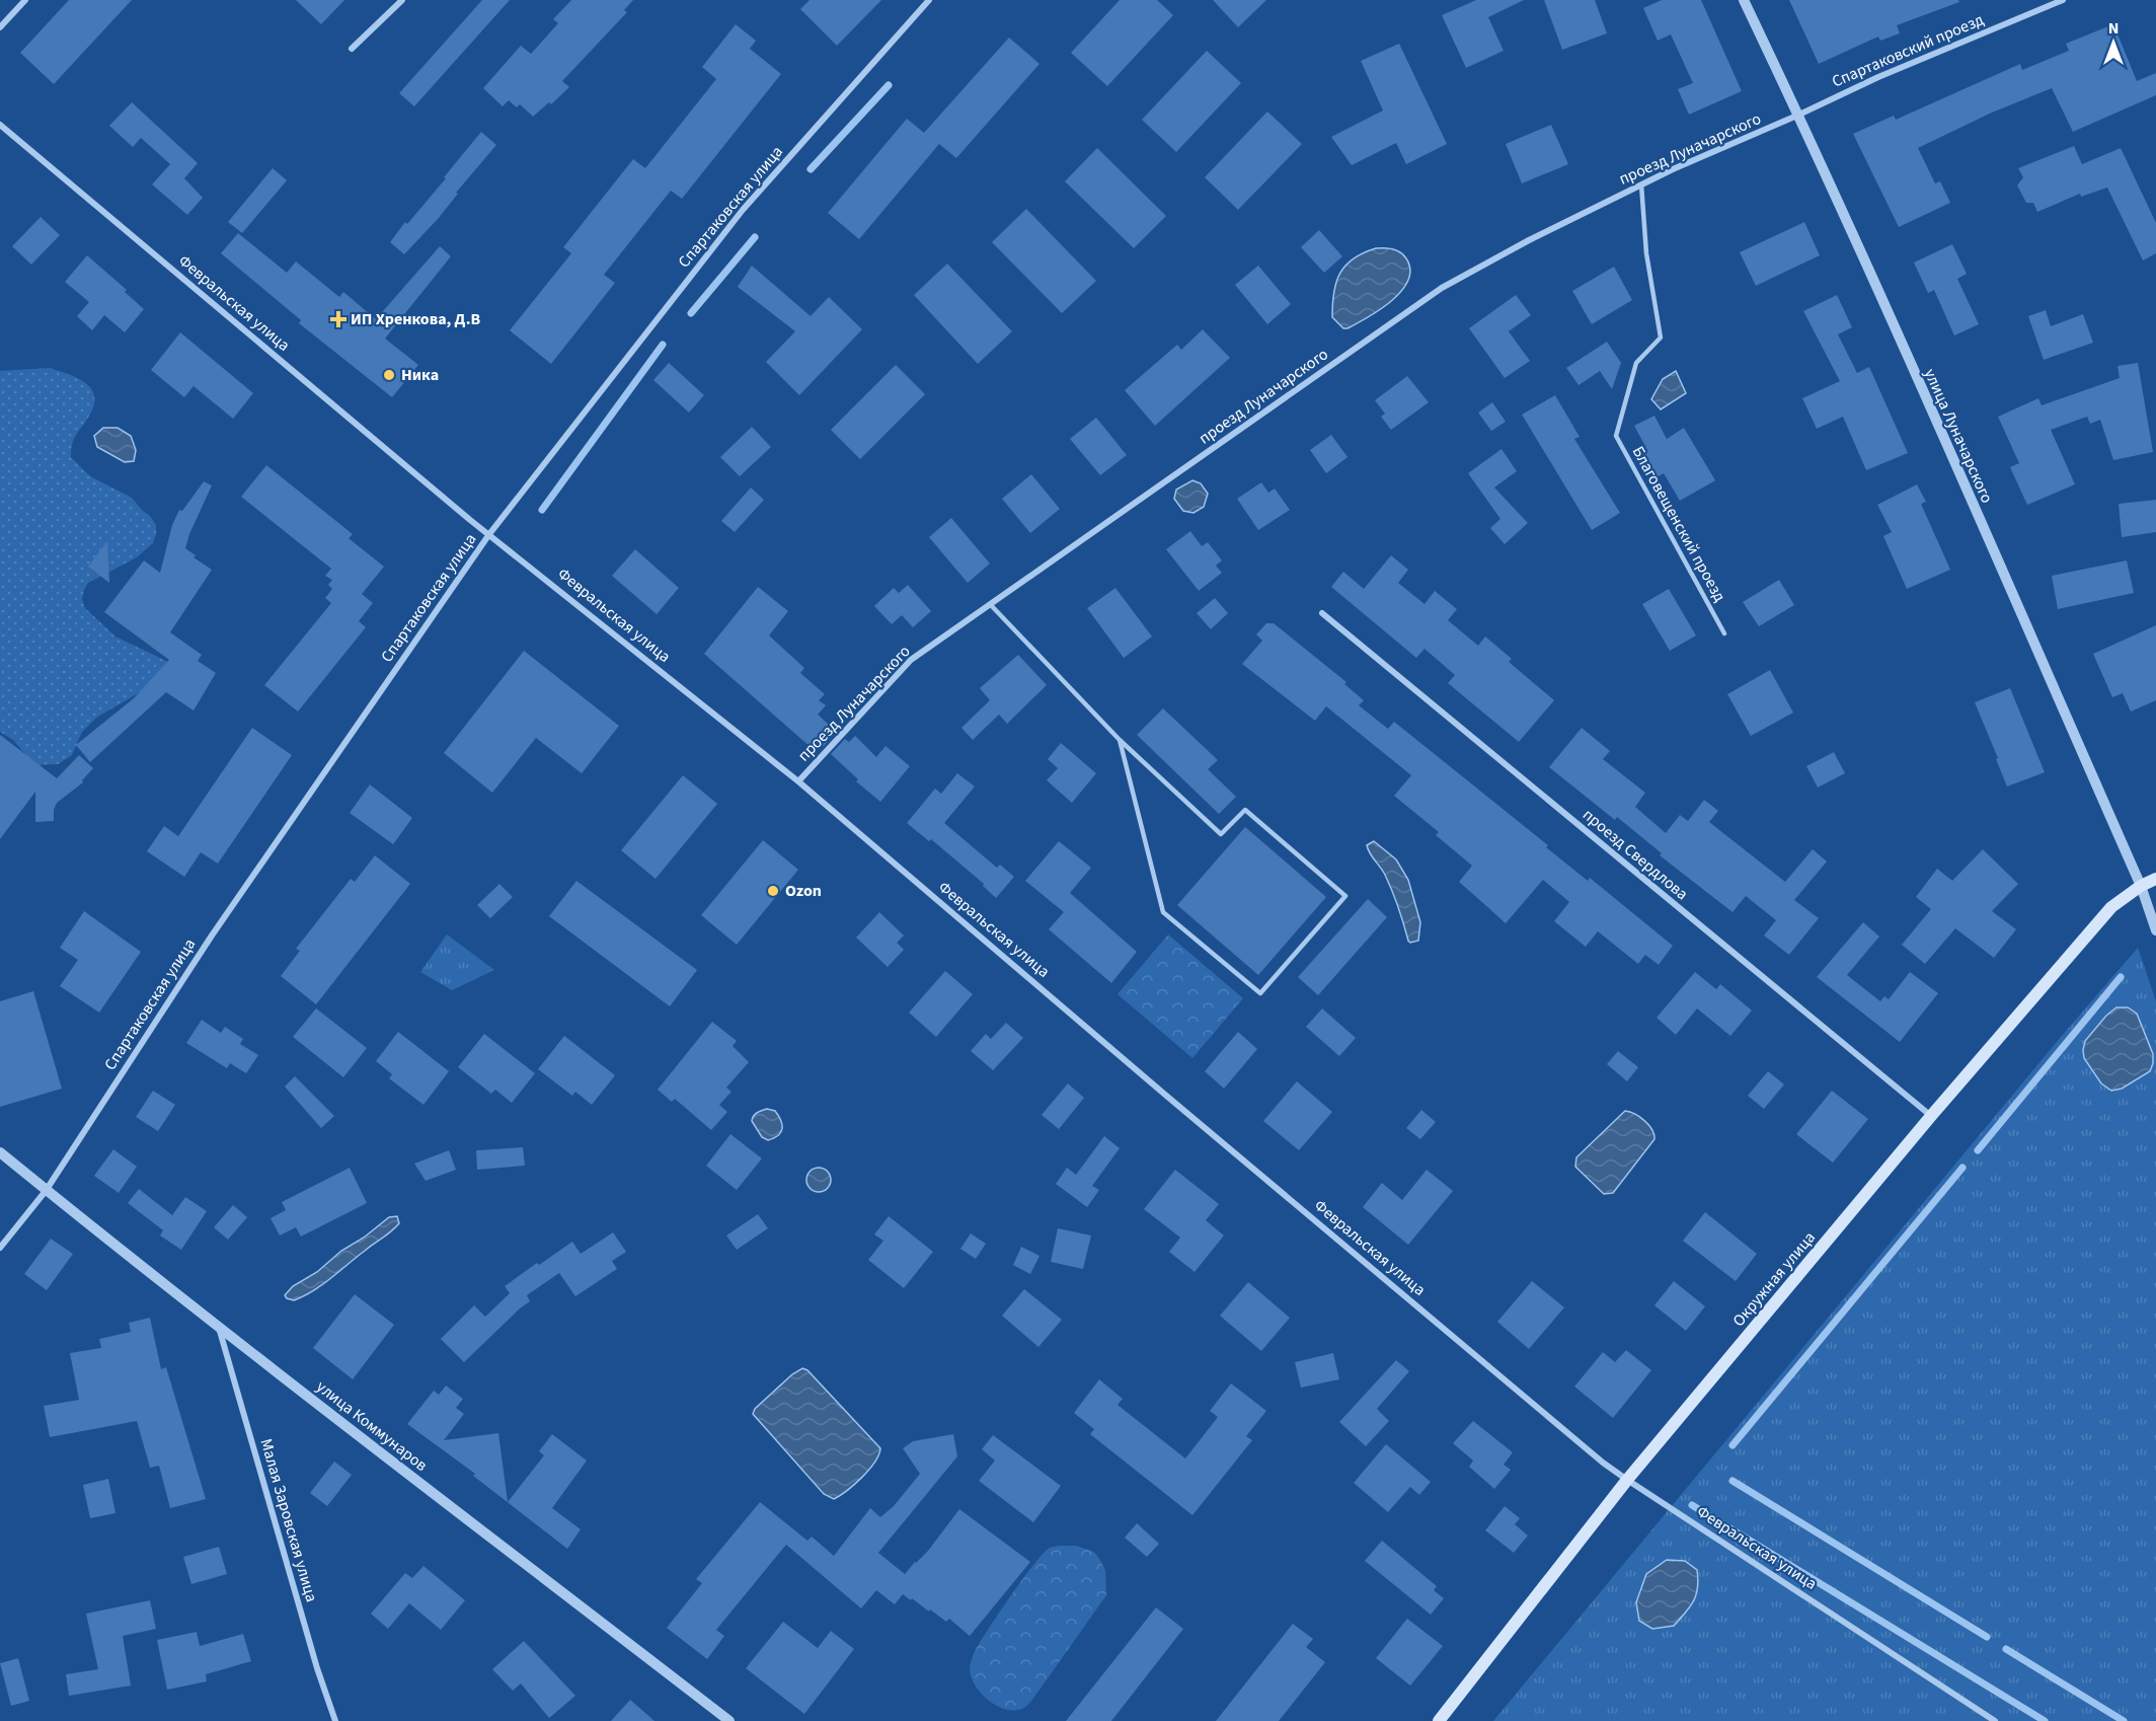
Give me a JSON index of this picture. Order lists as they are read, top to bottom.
{
  "streets": {
    "main road": ["Окружная улица"],
    "street": [
      "Спартаковский проезд",
      "проезд Луначарского",
      "Спартаковская улица",
      "Февральская улица",
      "улица Луначарского",
      "проезд Свердлова",
      "улица Коммунаров",
      "Малая Заровская улица"
    ],
    "lane": ["Благовещенский проезд"]
  },
  "crossings": [
    ["Спартаковский проезд", "проезд Луначарского"],
    ["Спартаковский проезд", "улица Луначарского"],
    ["проезд Луначарского", "Февральская улица"],
    ["проезд Луначарского", "улица Луначарского"],
    ["проезд Луначарского", "Благовещенский проезд"],
    ["Спартаковская улица", "Февральская улица"],
    ["Спартаковская улица", "улица Коммунаров"],
    ["Февральская улица", "Окружная улица"],
    ["улица Луначарского", "Окружная улица"],
    ["проезд Свердлова", "Окружная улица"],
    ["улица Коммунаров", "Малая Заровская улица"]
  ],
  "places": {
    "health": ["ИП Хренкова, Д.В"],
    "other": ["Ника", "Ozon"]
  },
  "north": "top"
}
